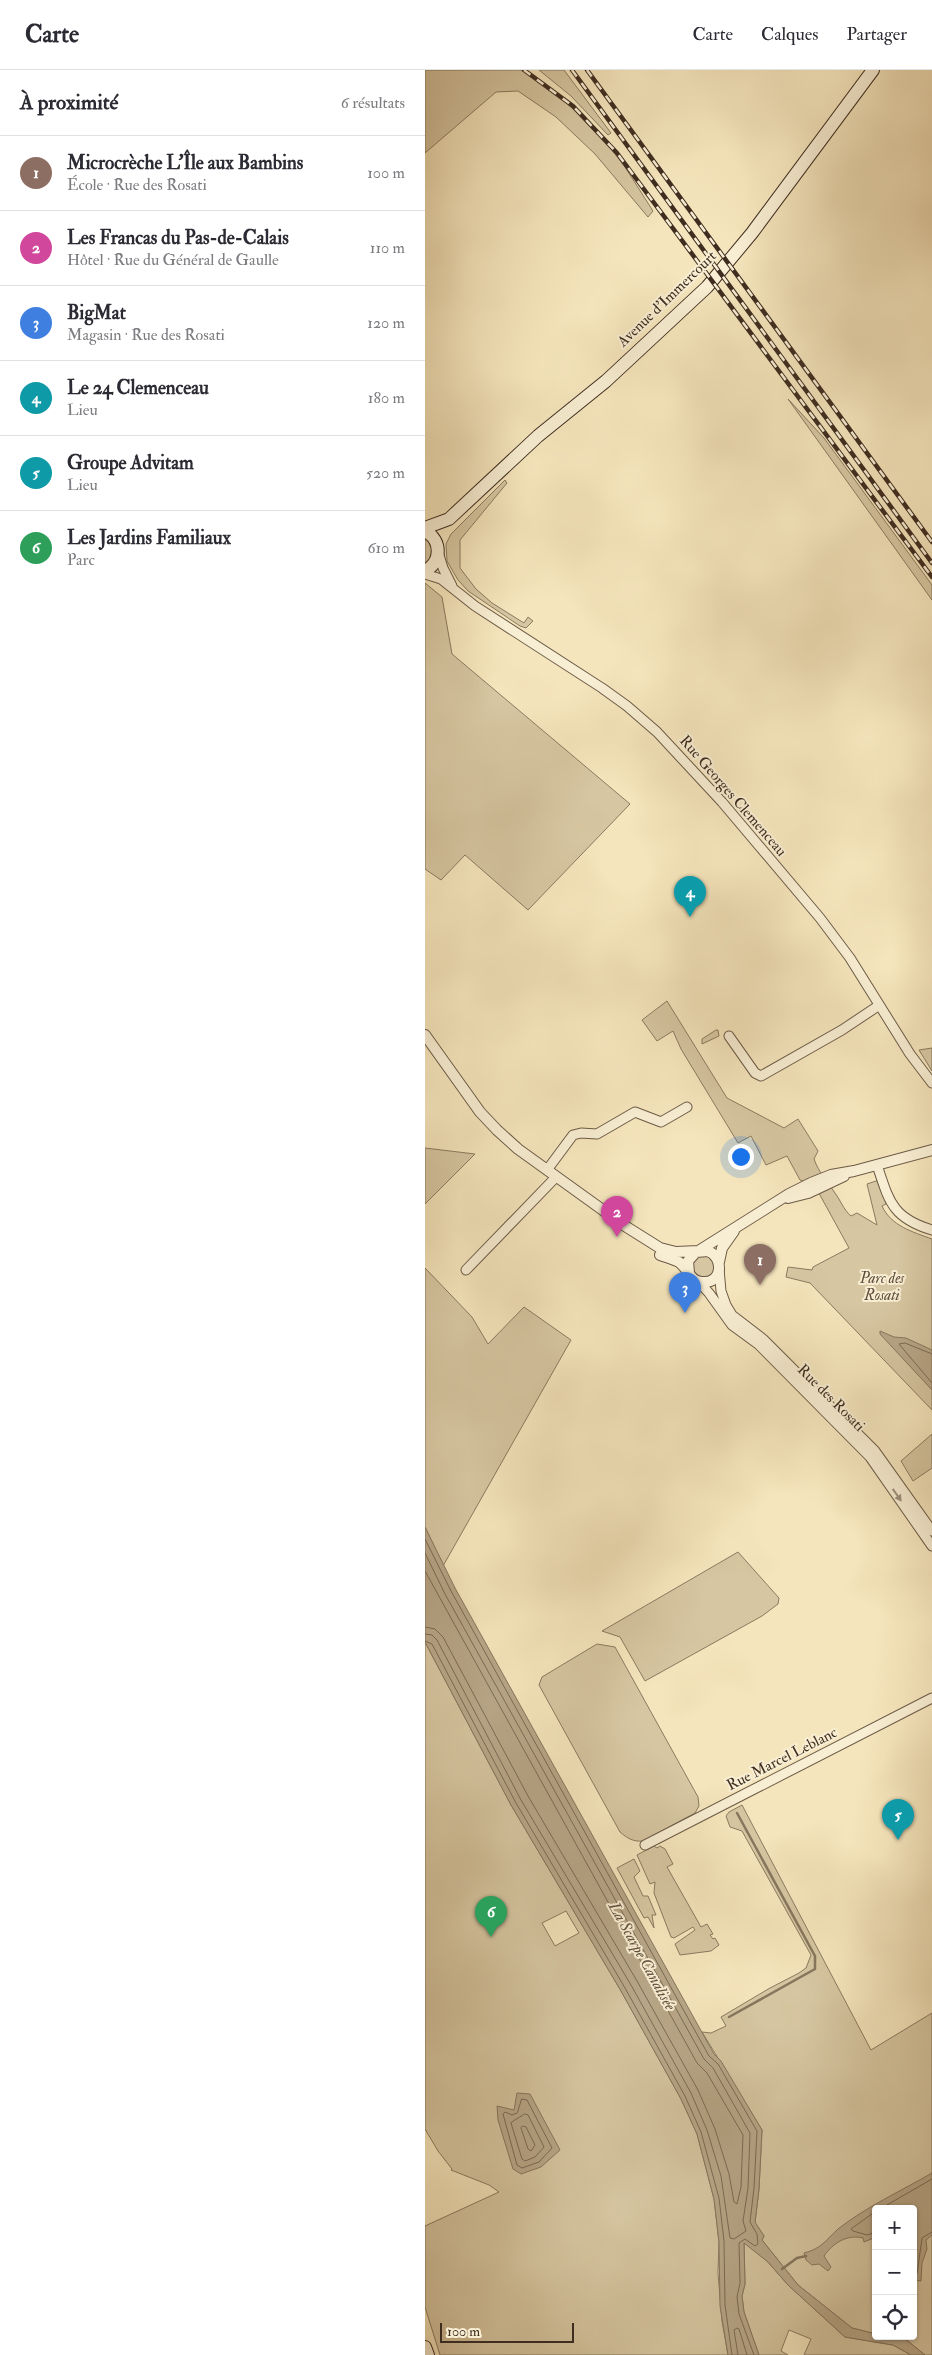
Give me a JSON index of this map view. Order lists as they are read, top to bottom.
{
  "streets": {
    "main road": ["Avenue d'Immercourt"],
    "street": ["Rue Georges Clemenceau", "Rue des Rosati", "Rue Marcel Leblanc"]
  },
  "crossings": [
    ["Avenue d'Immercourt", "Rue Georges Clemenceau"]
  ],
  "water": ["La Scarpe Canalisée"],
  "parks": ["Parc des Rosati"],
  "scale_bar": "100 m",
  "page": {
    "header": "Carte",
    "nav": ["Carte", "Calques", "Partager"],
    "heading": ["À proximité", "6 résultats"],
    "list": [
      {
        "mark": "1",
        "name": "Microcrèche L’Île aux Bambins",
        "note": "École · Rue des Rosati",
        "value": "100 m"
      },
      {
        "mark": "2",
        "name": "Les Francas du Pas-de-Calais",
        "note": "Hôtel · Rue du Général de Gaulle",
        "value": "110 m"
      },
      {
        "mark": "3",
        "name": "BigMat",
        "note": "Magasin · Rue des Rosati",
        "value": "120 m"
      },
      {
        "mark": "4",
        "name": "Le 24 Clemenceau",
        "note": "Lieu",
        "value": "180 m"
      },
      {
        "mark": "5",
        "name": "Groupe Advitam",
        "note": "Lieu",
        "value": "520 m"
      },
      {
        "mark": "6",
        "name": "Les Jardins Familiaux",
        "note": "Parc",
        "value": "610 m"
      }
    ],
    "pins": [
      "4",
      "2",
      "1",
      "3",
      "5",
      "6"
    ],
    "map_buttons": ["+", "−"],
    "scale": "100 m"
  }
}
